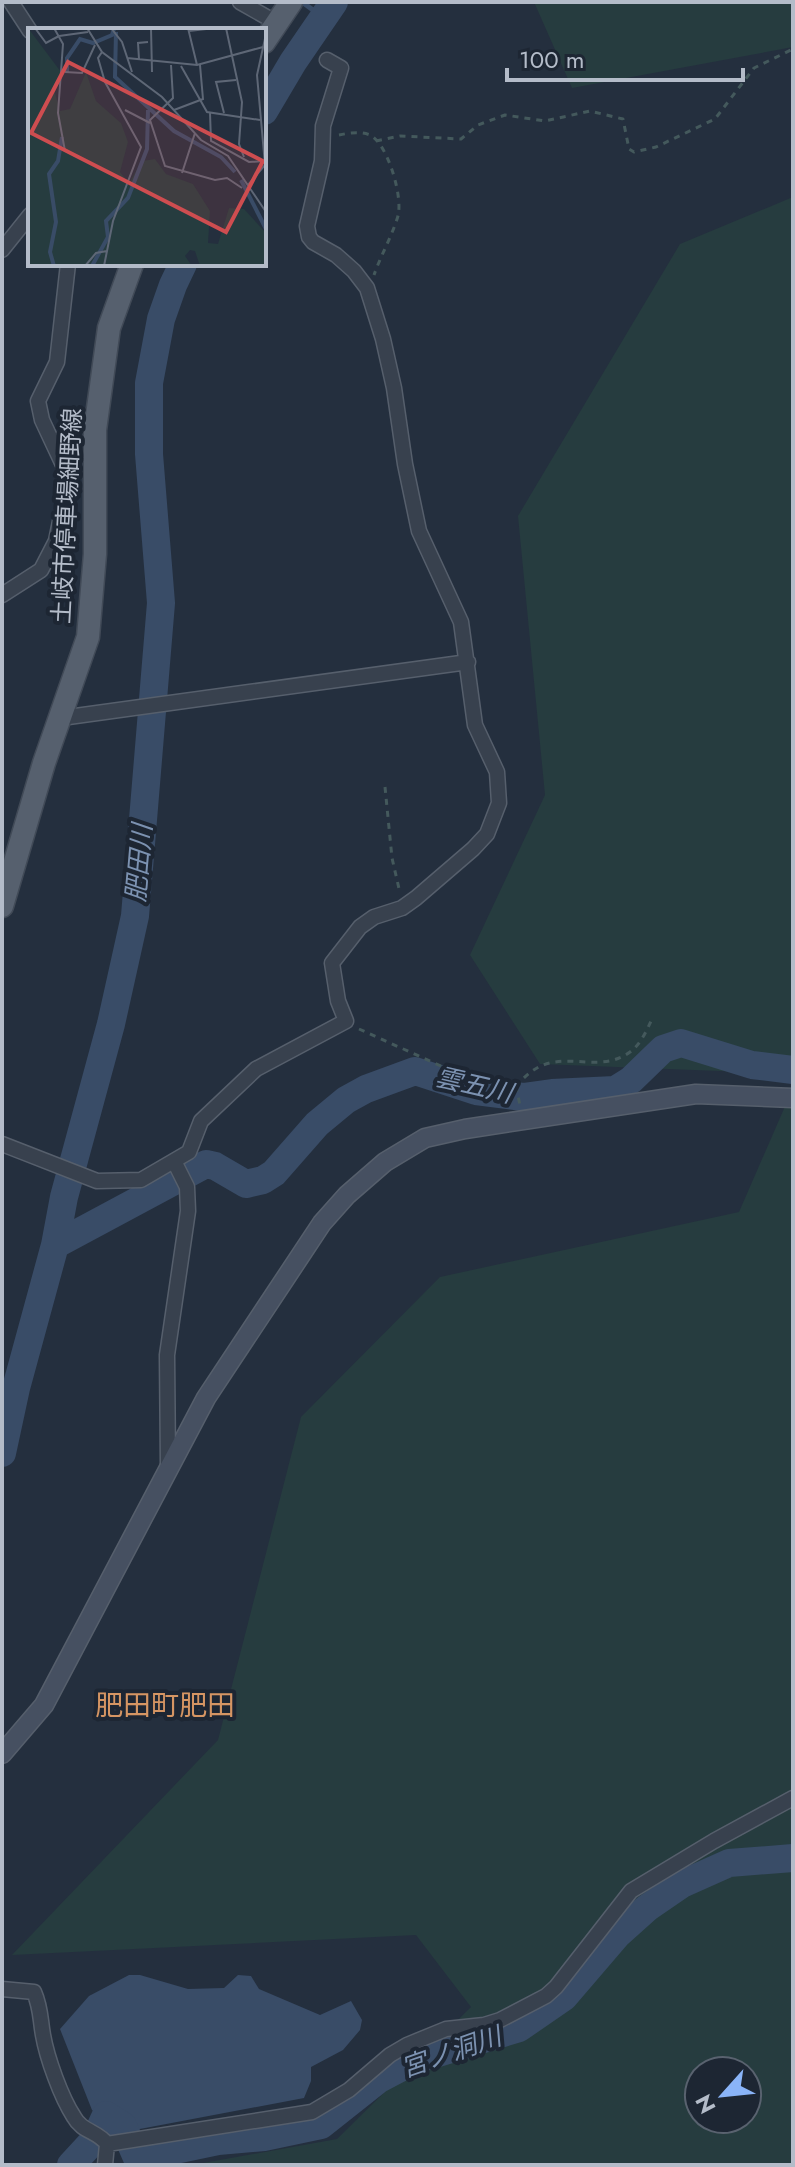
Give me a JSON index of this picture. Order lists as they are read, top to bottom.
{
  "streets": {
    "main road": ["土岐市停車場細野線"]
  },
  "districts": ["肥田町肥田"],
  "water": ["肥田川", "雲五川", "宮ノ洞川"],
  "scale_bar": "100 m",
  "north": "bottom left"
}
